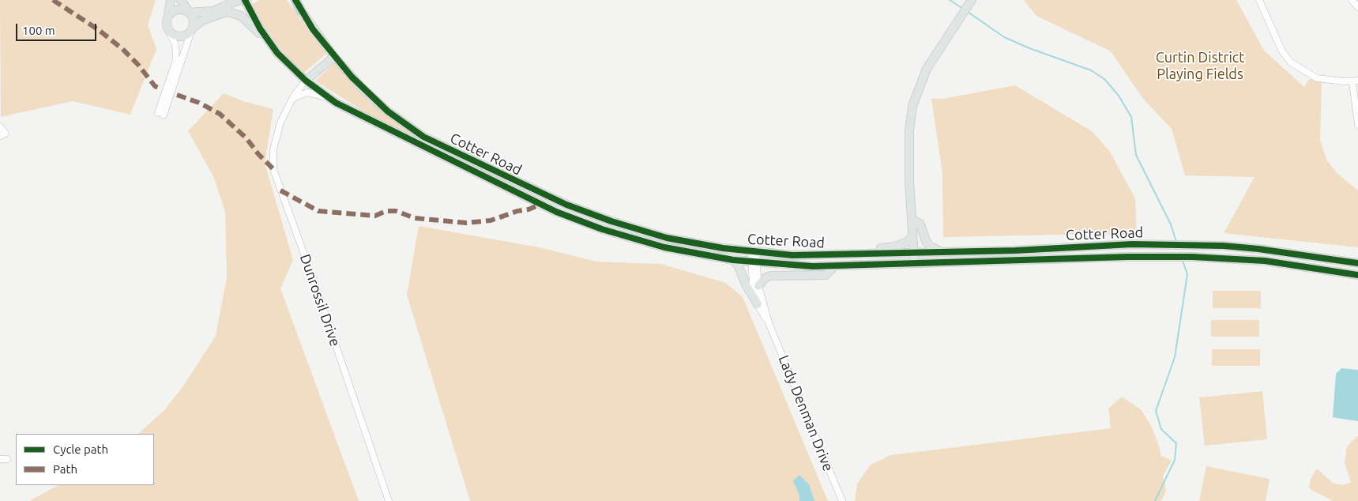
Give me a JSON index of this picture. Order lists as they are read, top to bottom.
{
  "streets": {
    "main road": ["Cotter Road"],
    "street": ["Dunrossil Drive", "Lady Denman Drive"]
  },
  "crossings": [
    ["Cotter Road", "Dunrossil Drive"],
    ["Cotter Road", "Lady Denman Drive"]
  ],
  "parks": ["Curtin District Playing Fields"],
  "legend": ["Cycle path", "Path"],
  "scale_bar": "100 m"
}
